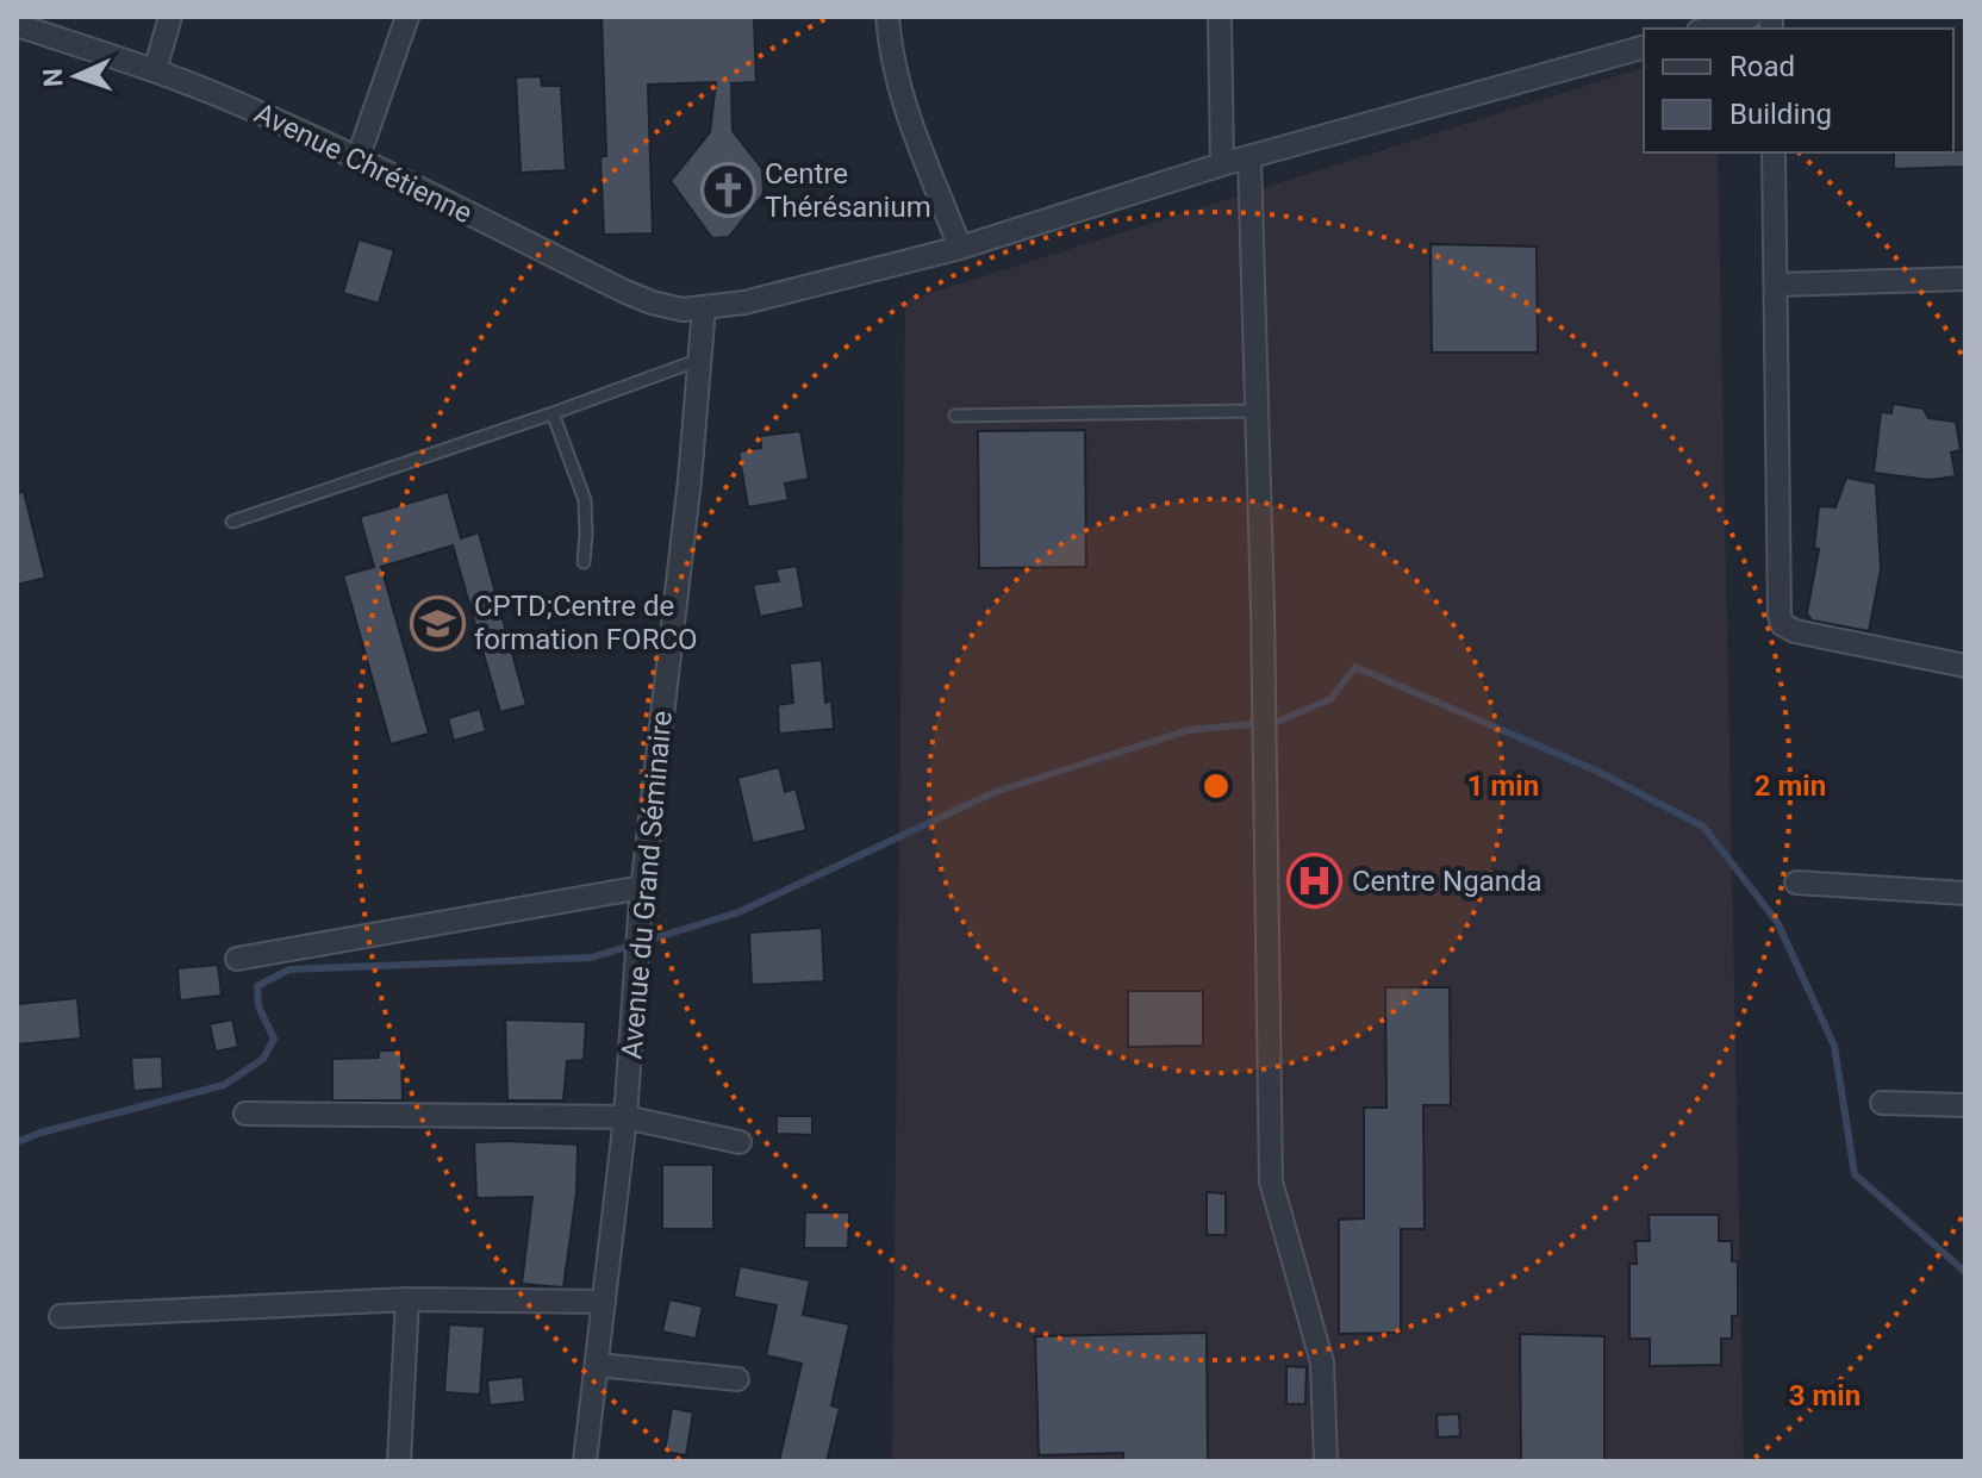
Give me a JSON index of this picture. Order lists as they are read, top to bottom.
{
  "streets": {
    "street": ["Avenue Chrétienne", "Avenue du Grand Séminaire"]
  },
  "crossings": [
    ["Avenue Chrétienne", "Avenue du Grand Séminaire"]
  ],
  "places": {
    "church": ["Centre Thérésanium"],
    "school or university": ["CPTD;Centre de formation FORCO"],
    "hospital": ["Centre Nganda"]
  },
  "legend": ["Road", "Building"],
  "north": "left",
  "rings": ["1 min", "2 min", "3 min"]
}
